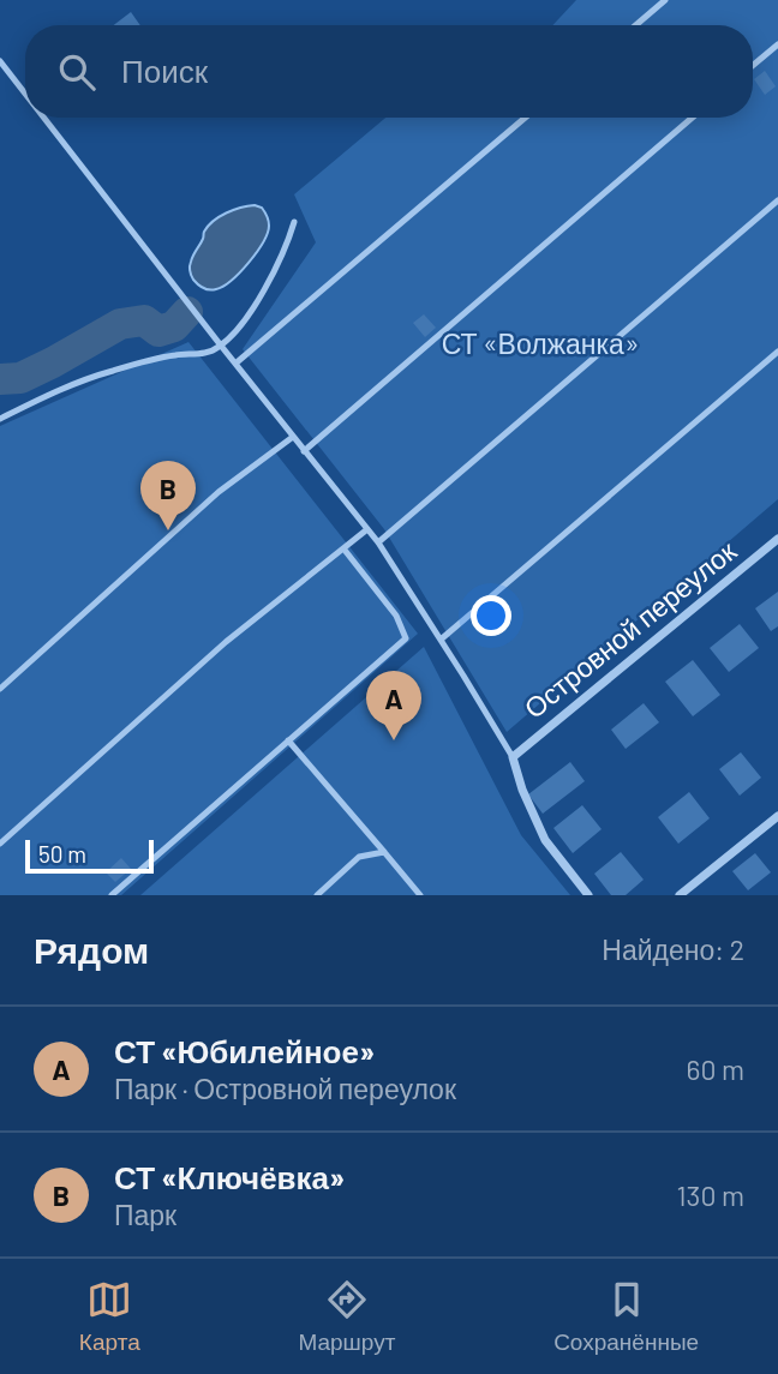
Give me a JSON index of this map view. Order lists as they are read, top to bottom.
{
  "streets": {
    "street": ["Островной переулок"]
  },
  "parks": ["СТ «Волжанка»"],
  "scale_bar": "50 m",
  "page": {
    "search": "Поиск",
    "pins": ["B", "A"],
    "scale": "50 m",
    "heading": ["Рядом", "Найдено: 2"],
    "list": [
      {
        "mark": "A",
        "name": "СТ «Юбилейное»",
        "note": "Парк · Островной переулок",
        "value": "60 m"
      },
      {
        "mark": "B",
        "name": "СТ «Ключёвка»",
        "note": "Парк",
        "value": "130 m"
      }
    ],
    "nav": ["Карта", "Маршрут", "Сохранённые"]
  }
}
